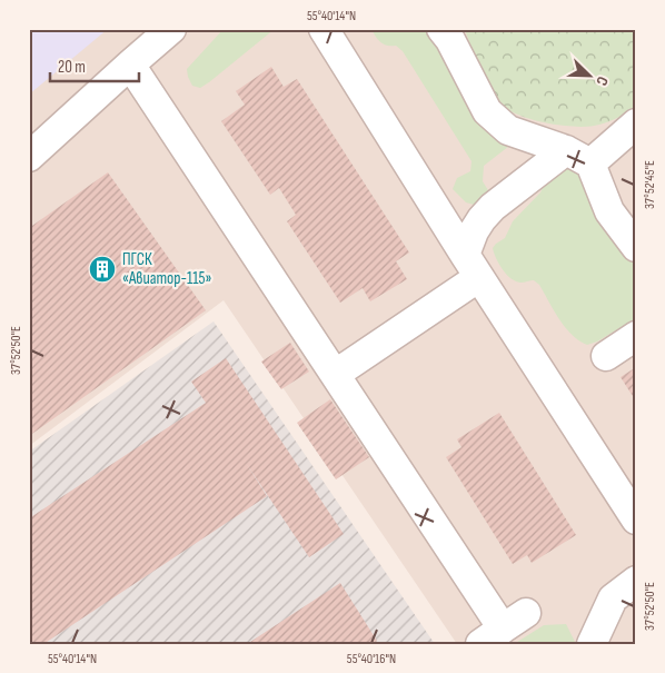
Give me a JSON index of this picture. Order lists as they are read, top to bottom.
{
  "places": {
    "building": ["ПГСК «Авиатор-115»"]
  },
  "scale_bar": "20 m",
  "north": "bottom right",
  "coordinates": [
    "55°40'14\"N",
    "37°52'45\"E",
    "37°52'50\"E",
    "55°40'16\"N"
  ]
}
